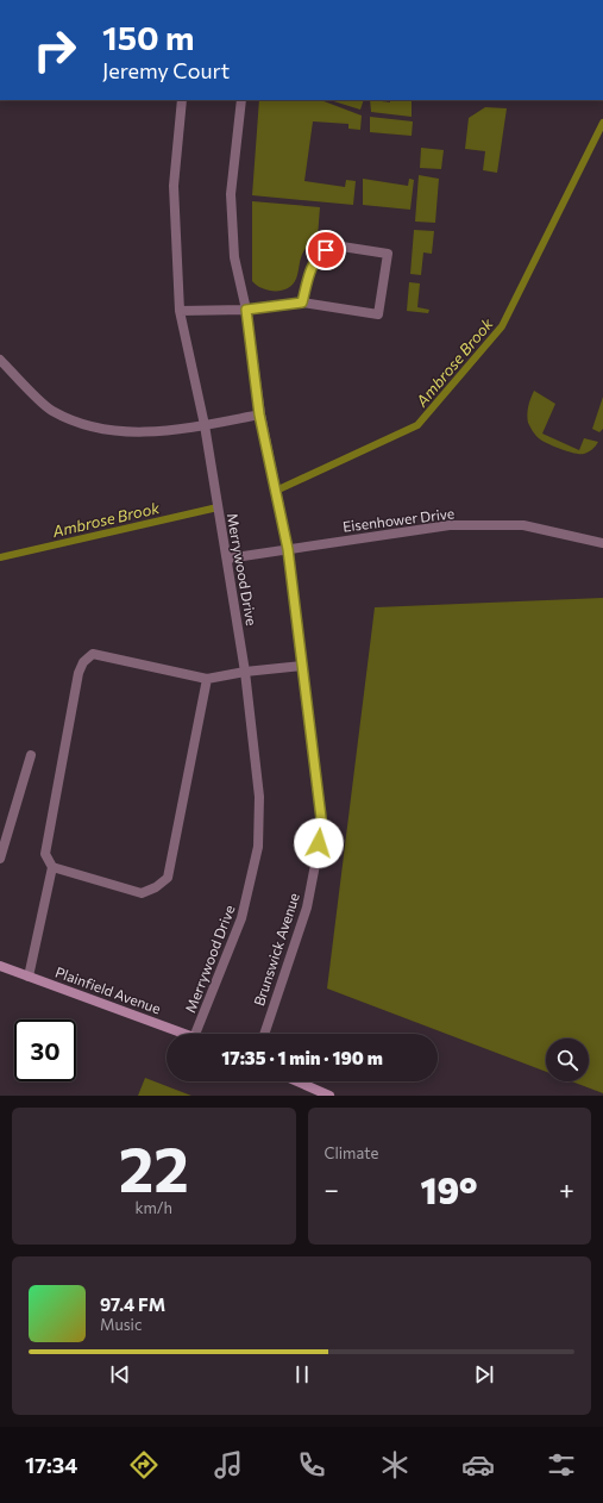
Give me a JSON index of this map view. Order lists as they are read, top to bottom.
{
  "streets": {
    "main road": ["Plainfield Avenue"],
    "street": ["Eisenhower Drive", "Merrywood Drive", "Brunswick Avenue"]
  },
  "crossings": [
    ["Eisenhower Drive", "Merrywood Drive"],
    ["Eisenhower Drive", "Brunswick Avenue"]
  ],
  "water": ["Ambrose Brook"],
  "page": {
    "turn": ["150 m", "Jeremy Court"],
    "limit": "30",
    "trip": "17:35 · 1 min · 190 m",
    "tile": [
      ["22", "km/h"],
      "Climate"
    ],
    "heat": ["−", "19°", "+"],
    "song": ["97.4 FM", "Music"],
    "tabs": "17:34"
  }
}
